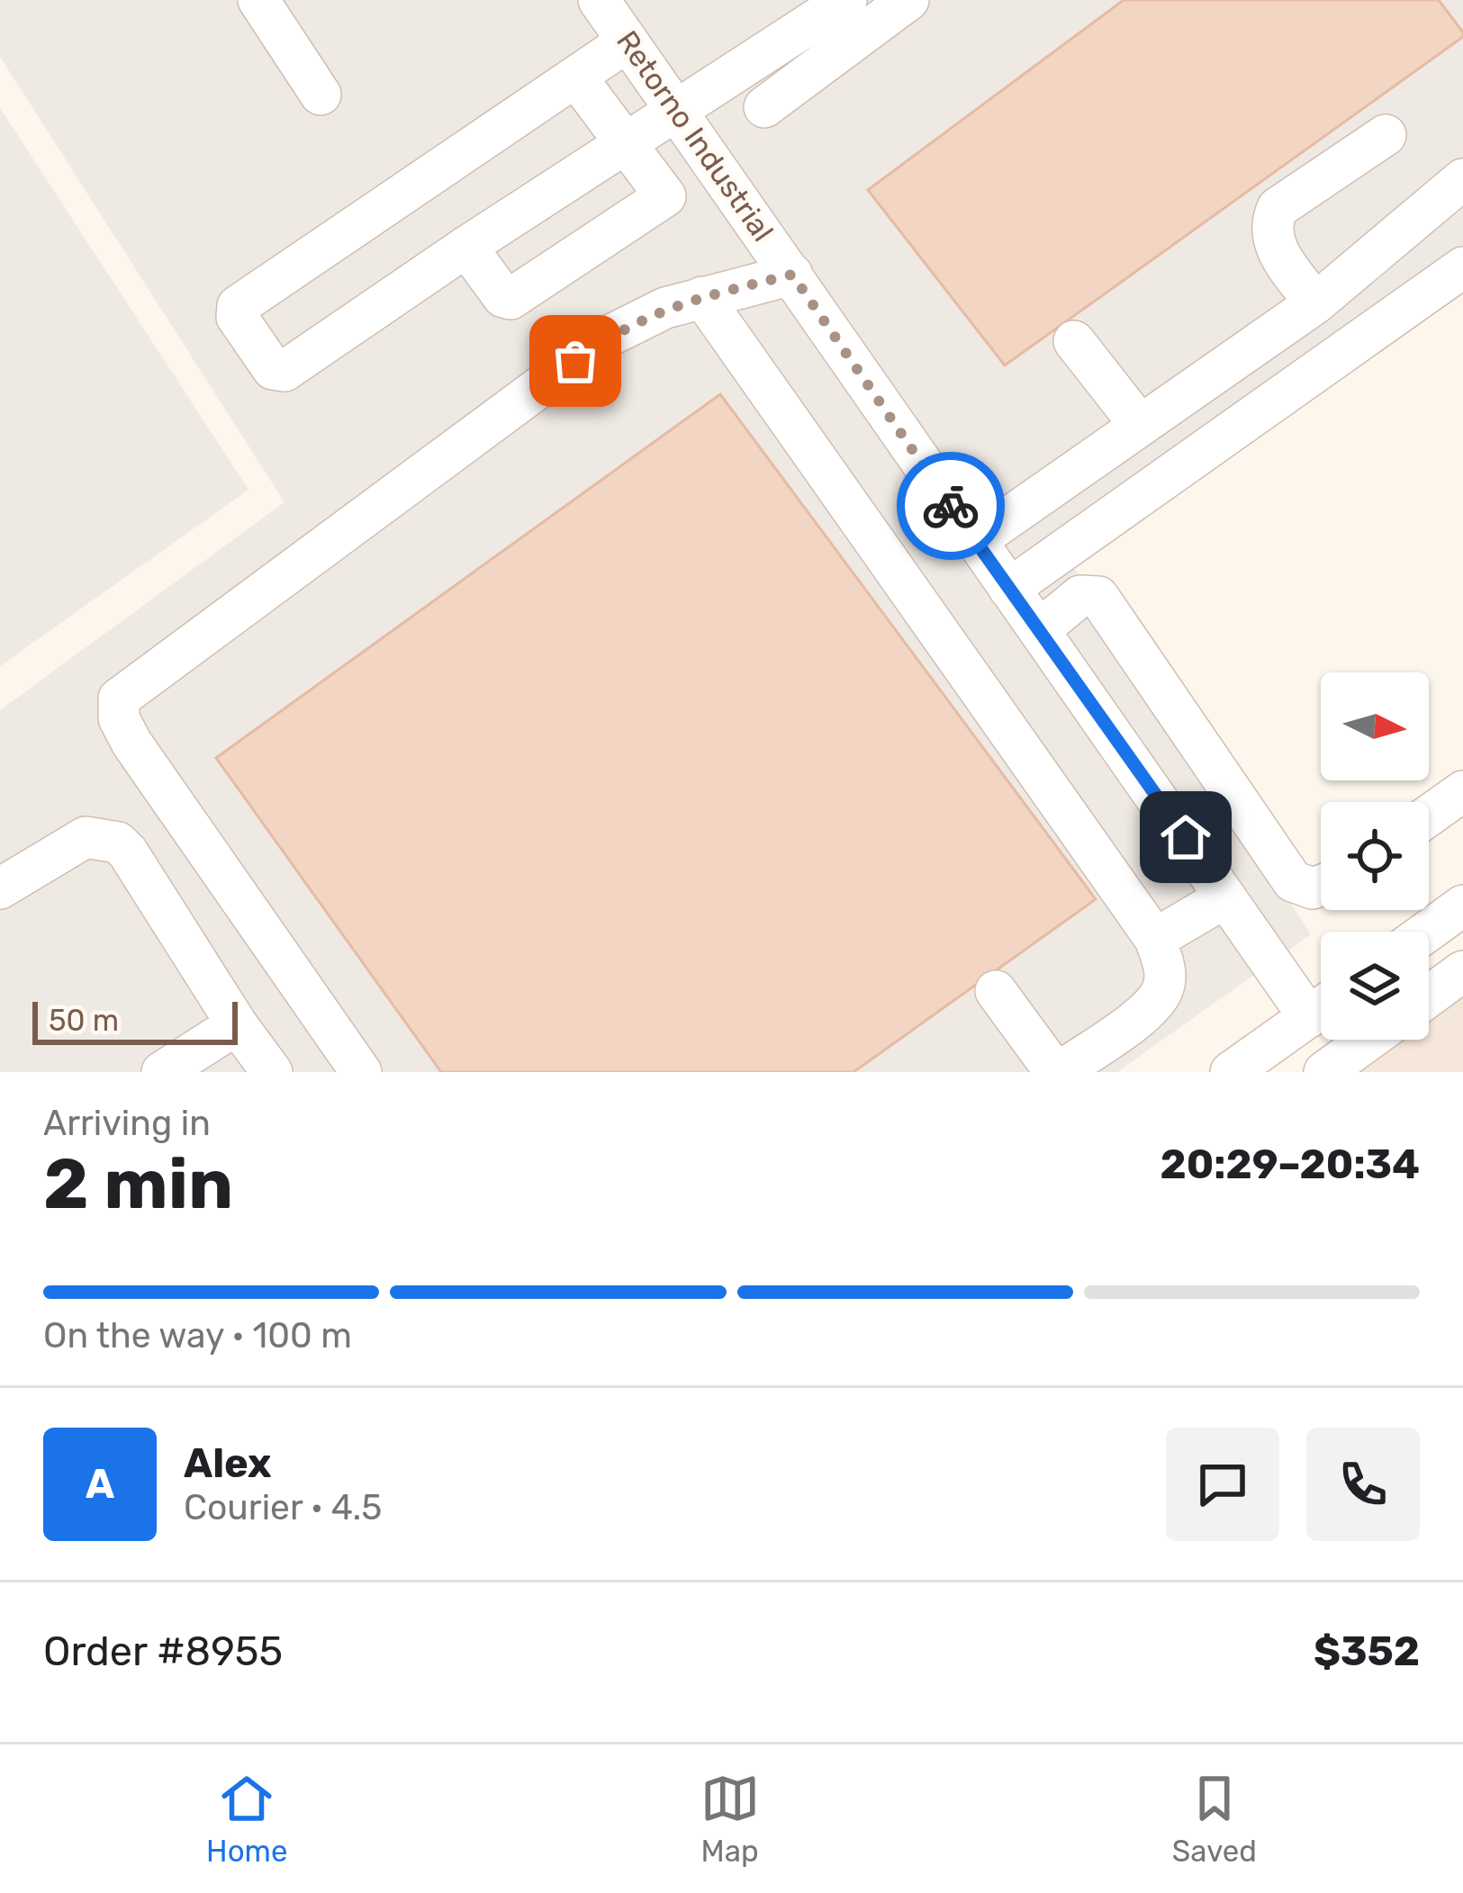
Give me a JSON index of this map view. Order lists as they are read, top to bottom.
{
  "streets": {
    "street": ["Retorno Industrial"]
  },
  "scale_bar": "50 m",
  "north": "right",
  "page": {
    "scale": "50 m",
    "heading": ["2 min", "Arriving in", "20:29–20:34"],
    "panel": [
      "Alex",
      "Courier · 4.5",
      "Order #8955",
      "$352"
    ],
    "bar": "On the way · 100 m",
    "round": "A",
    "tabs": ["Home", "Map", "Saved"]
  }
}
